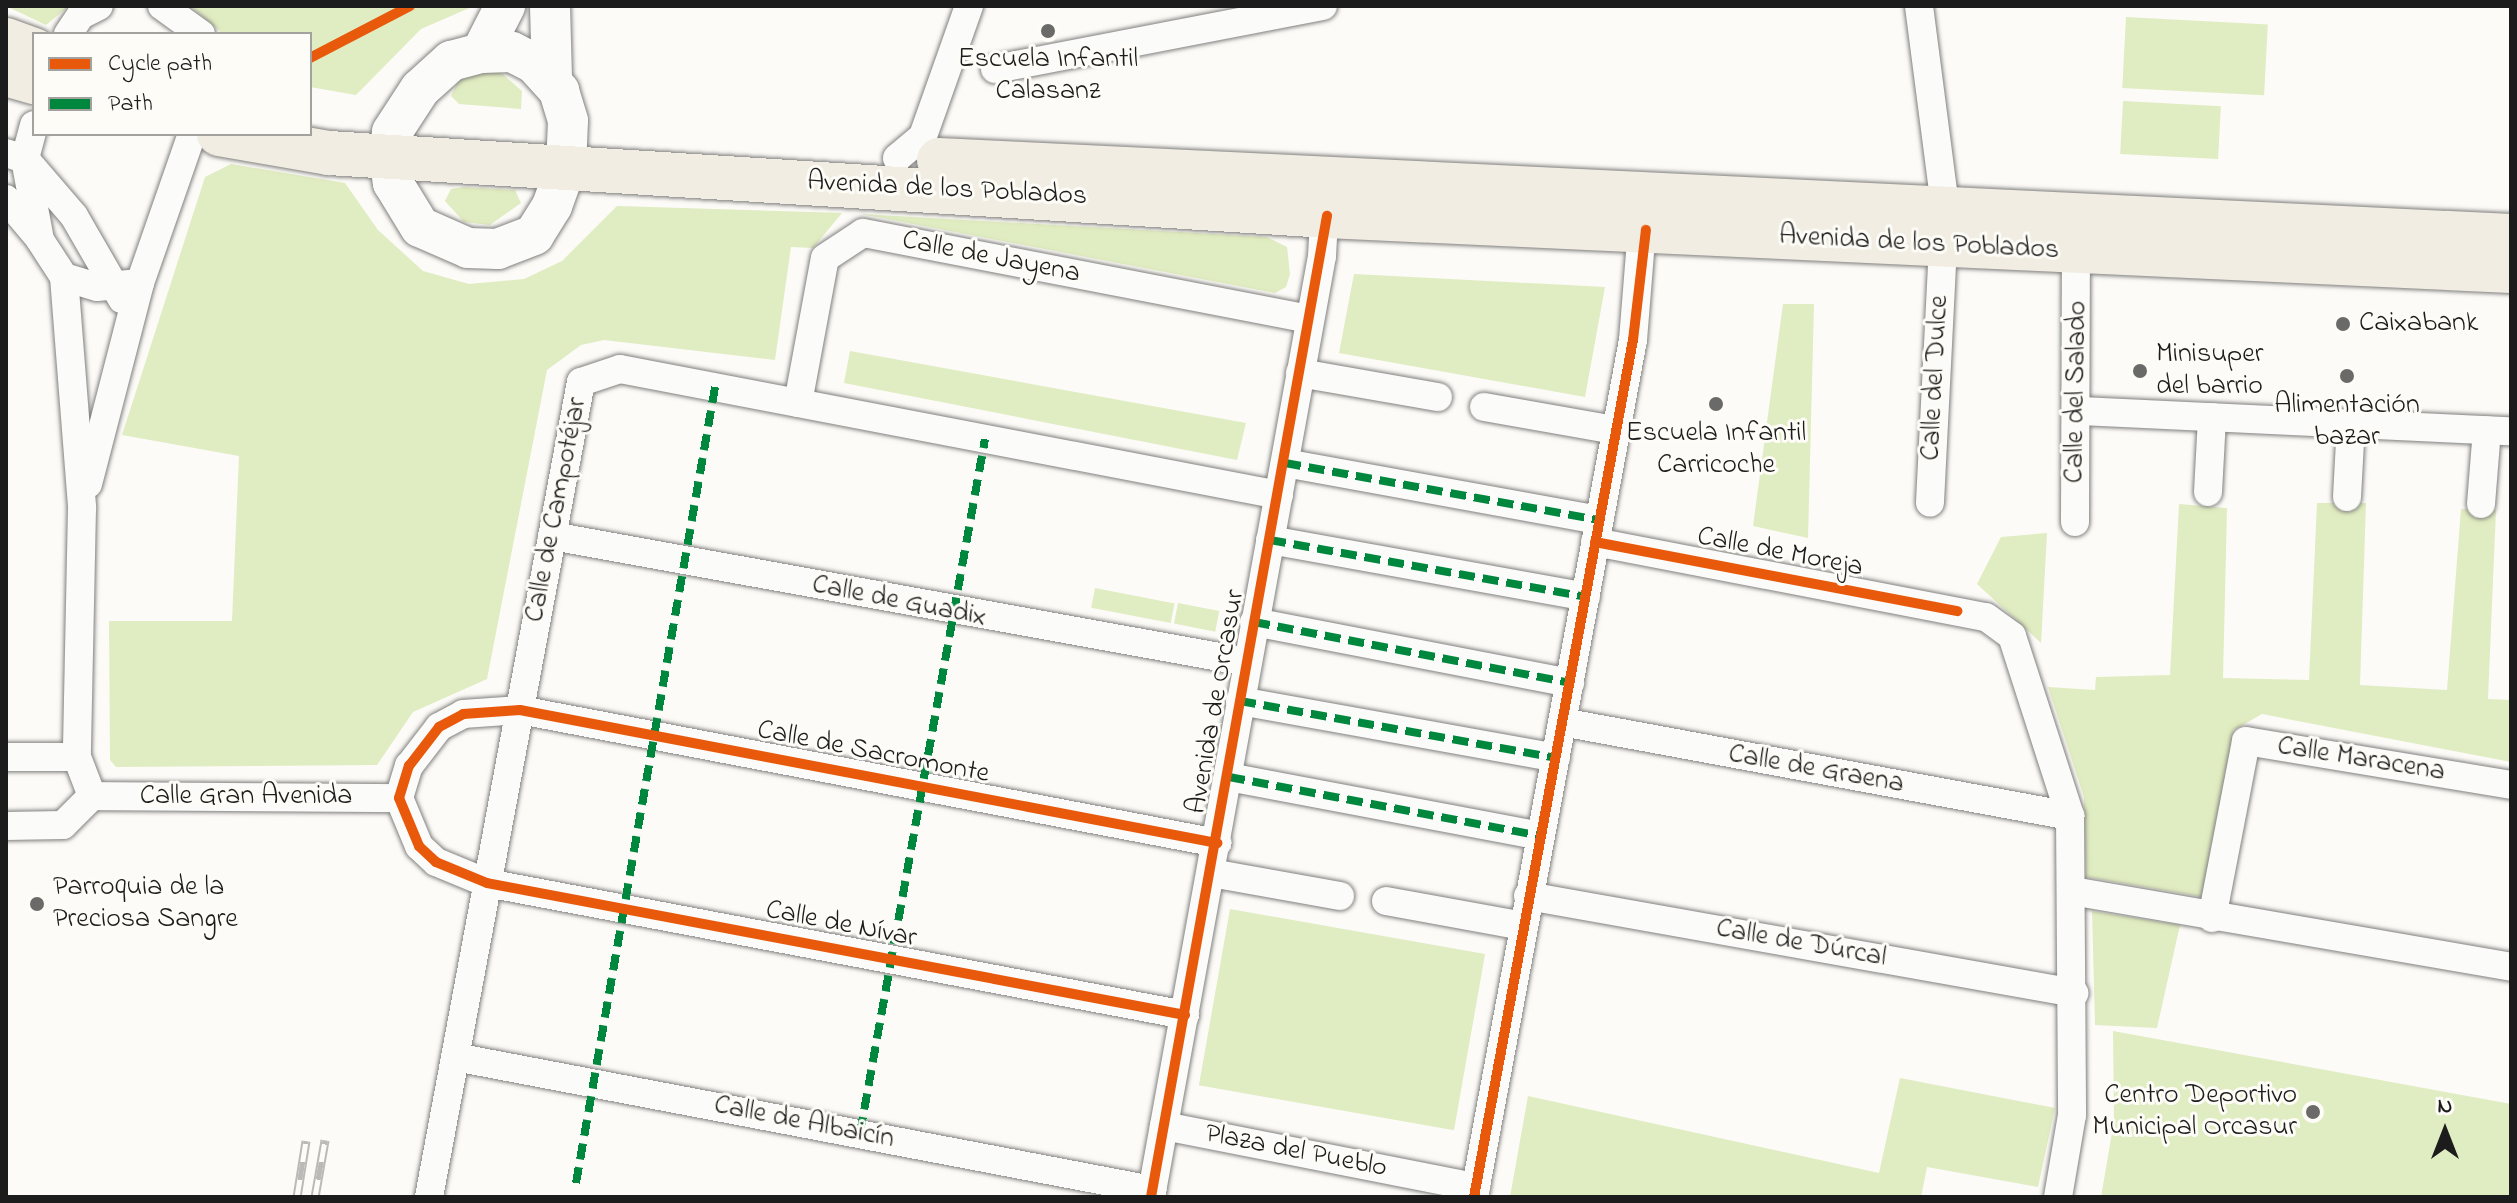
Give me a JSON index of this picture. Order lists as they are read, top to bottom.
{
  "streets": {
    "main road": ["Avenida de los Poblados"],
    "street": [
      "Calle de Jayena",
      "Calle del Dulce",
      "Calle del Salado",
      "Calle de Campotéjar",
      "Calle de Moreja",
      "Calle de Guadix",
      "Avenida de Orcasur",
      "Calle de Sacromonte",
      "Calle Maracena",
      "Calle de Graena",
      "Calle Gran Avenida",
      "Calle de Nívar",
      "Calle de Dúrcal",
      "Calle de Albaicín",
      "Plaza del Pueblo"
    ]
  },
  "crossings": [
    ["Avenida de los Poblados", "Calle del Dulce"],
    ["Avenida de los Poblados", "Calle del Salado"],
    ["Avenida de los Poblados", "Avenida de Orcasur"],
    ["Calle de Jayena", "Calle de Campotéjar"],
    ["Calle de Jayena", "Avenida de Orcasur"],
    ["Calle de Campotéjar", "Calle de Guadix"],
    ["Calle de Campotéjar", "Avenida de Orcasur"],
    ["Calle de Campotéjar", "Calle de Sacromonte"],
    ["Calle de Campotéjar", "Calle de Nívar"],
    ["Calle de Campotéjar", "Calle de Albaicín"],
    ["Calle de Moreja", "Calle de Graena"],
    ["Calle de Moreja", "Calle de Dúrcal"],
    ["Calle de Guadix", "Avenida de Orcasur"],
    ["Avenida de Orcasur", "Calle de Sacromonte"],
    ["Avenida de Orcasur", "Calle de Nívar"],
    ["Avenida de Orcasur", "Calle de Albaicín"],
    ["Avenida de Orcasur", "Plaza del Pueblo"]
  ],
  "places": [
    "Escuela Infantil Calasanz",
    "Caixabank",
    "Minisuper del barrio",
    "Alimentación bazar",
    "Escuela Infantil Carricoche",
    "Parroquia de la Preciosa Sangre",
    "Centro Deportivo Municipal Orcasur"
  ],
  "legend": ["Cycle path", "Path"],
  "north": "top"
}
